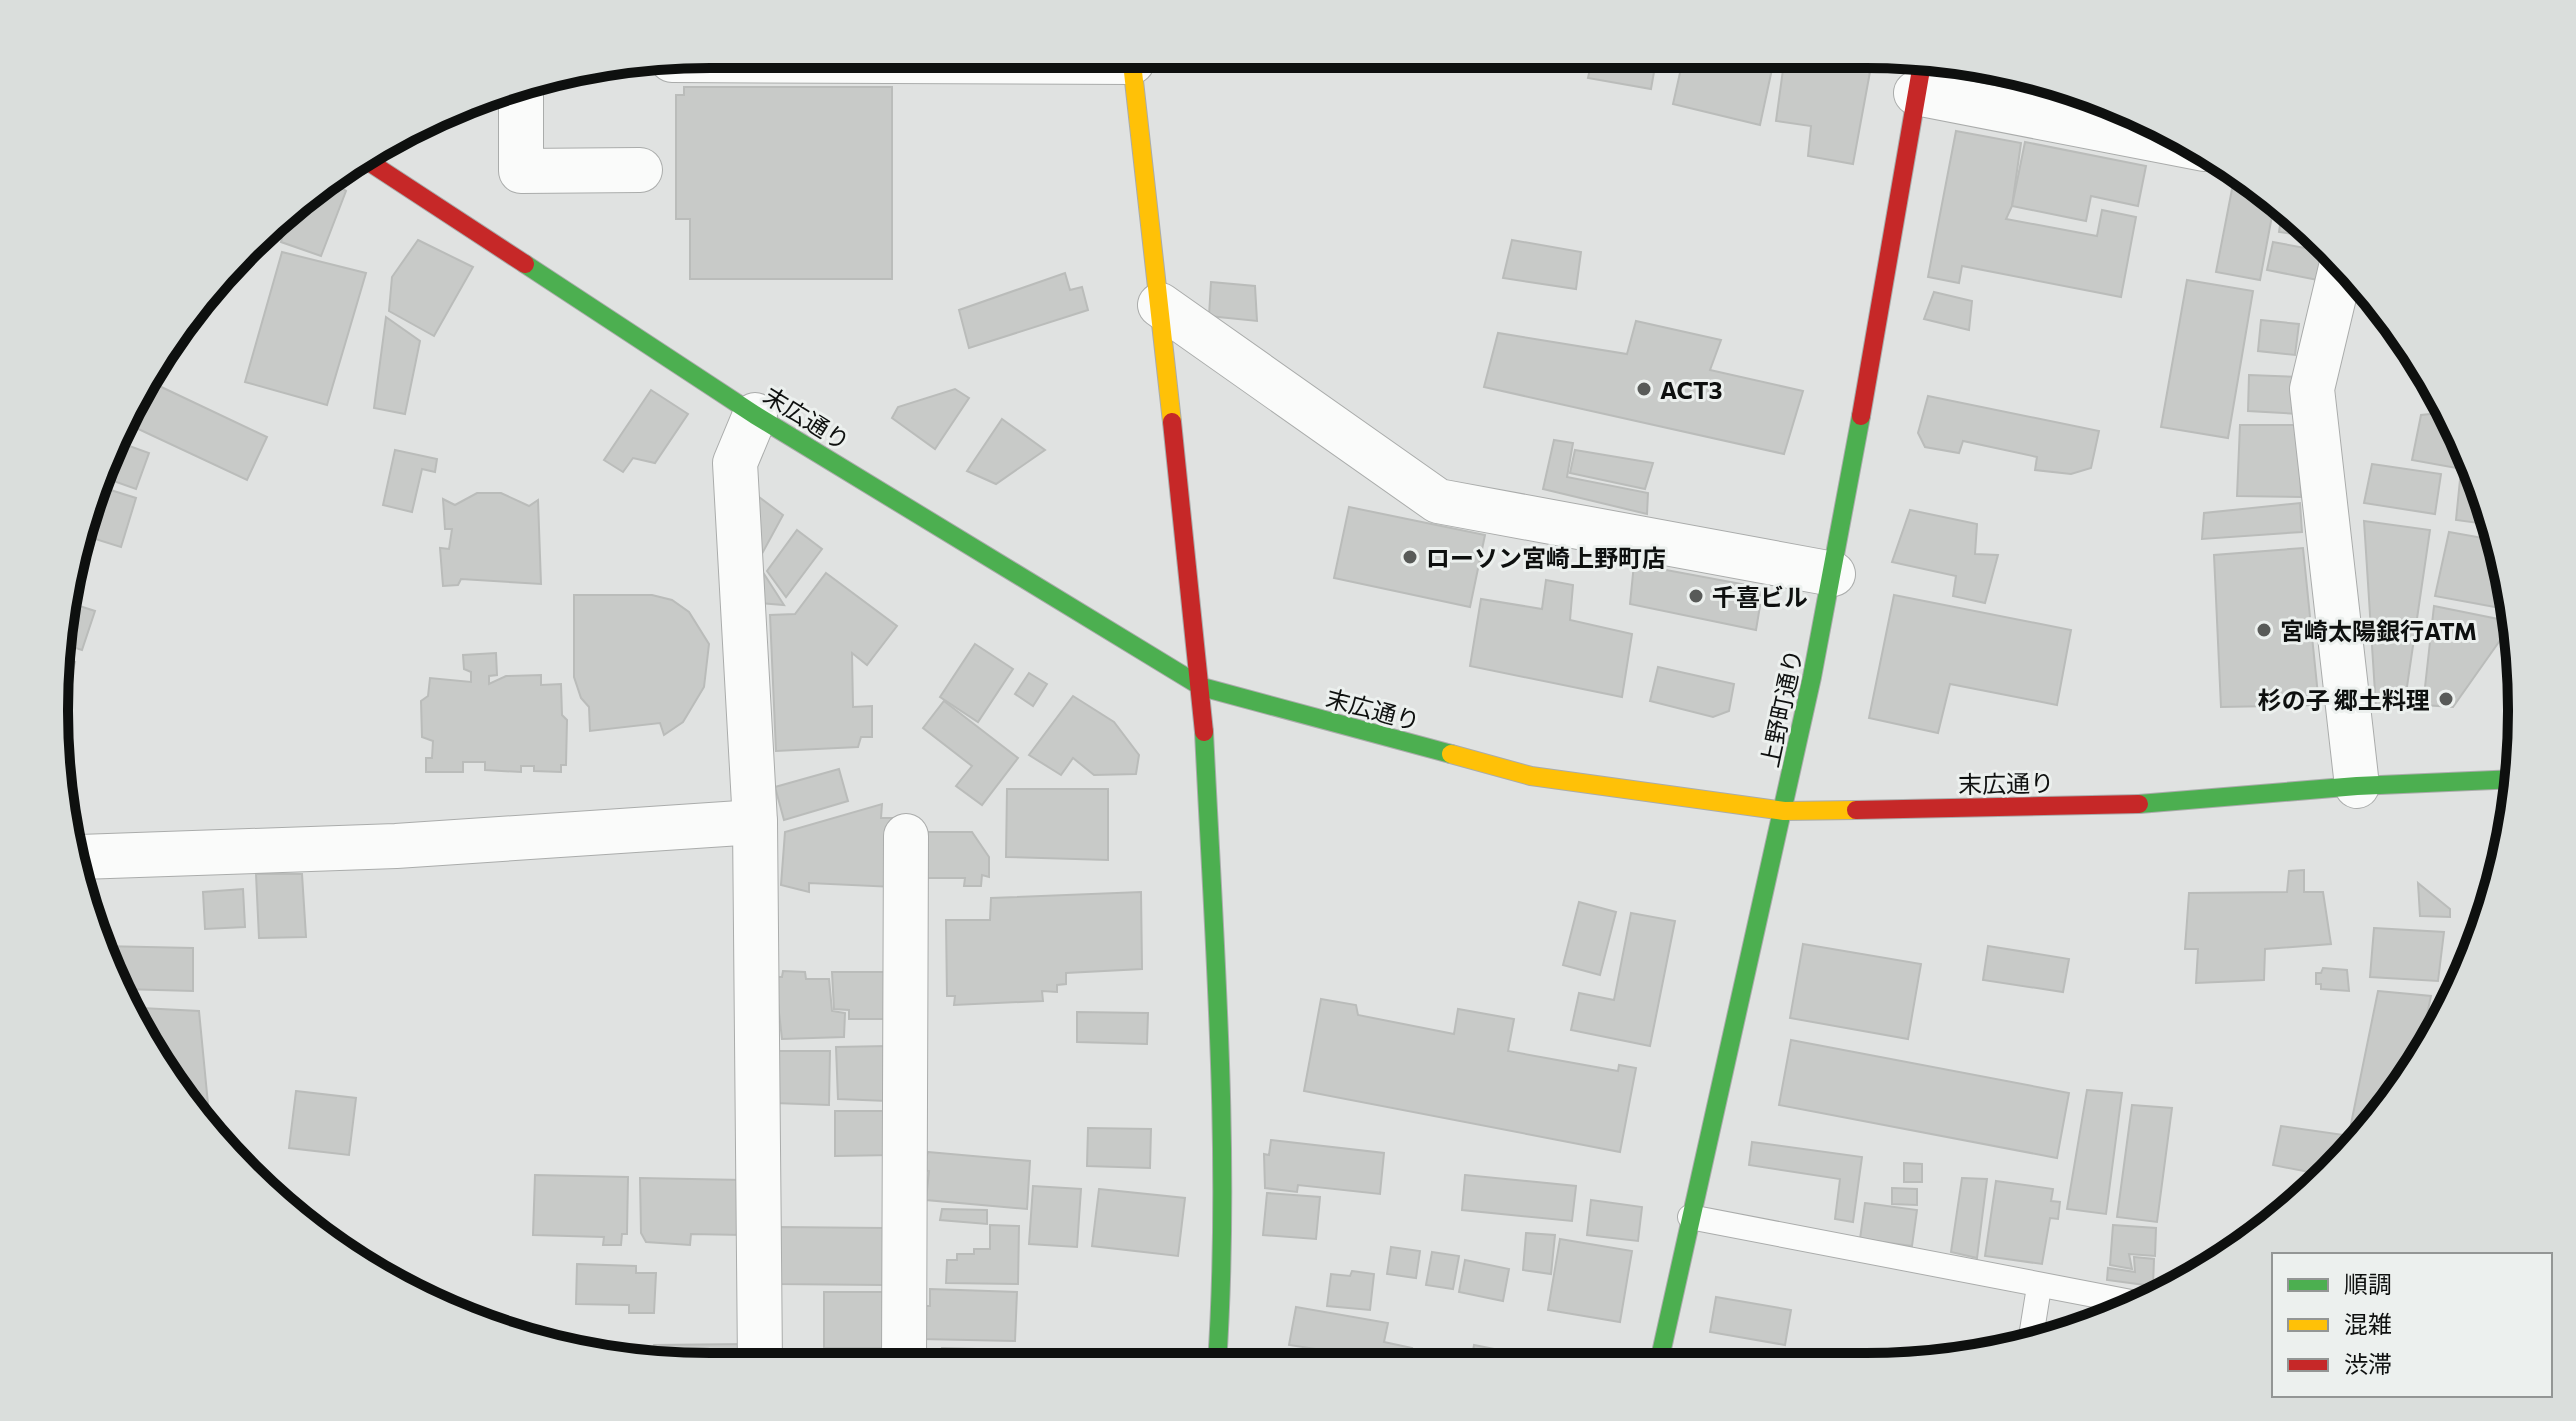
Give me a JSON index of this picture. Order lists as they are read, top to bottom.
{
  "streets": {
    "street": ["末広通り", "上野町通り"]
  },
  "crossings": [
    ["末広通り", "上野町通り"]
  ],
  "places": [
    "ACT3",
    "ローソン宮崎上野町店",
    "千喜ビル",
    "宮崎太陽銀行ATM",
    "杉の子 郷土料理"
  ],
  "legend": ["順調", "混雑", "渋滞"]
}
